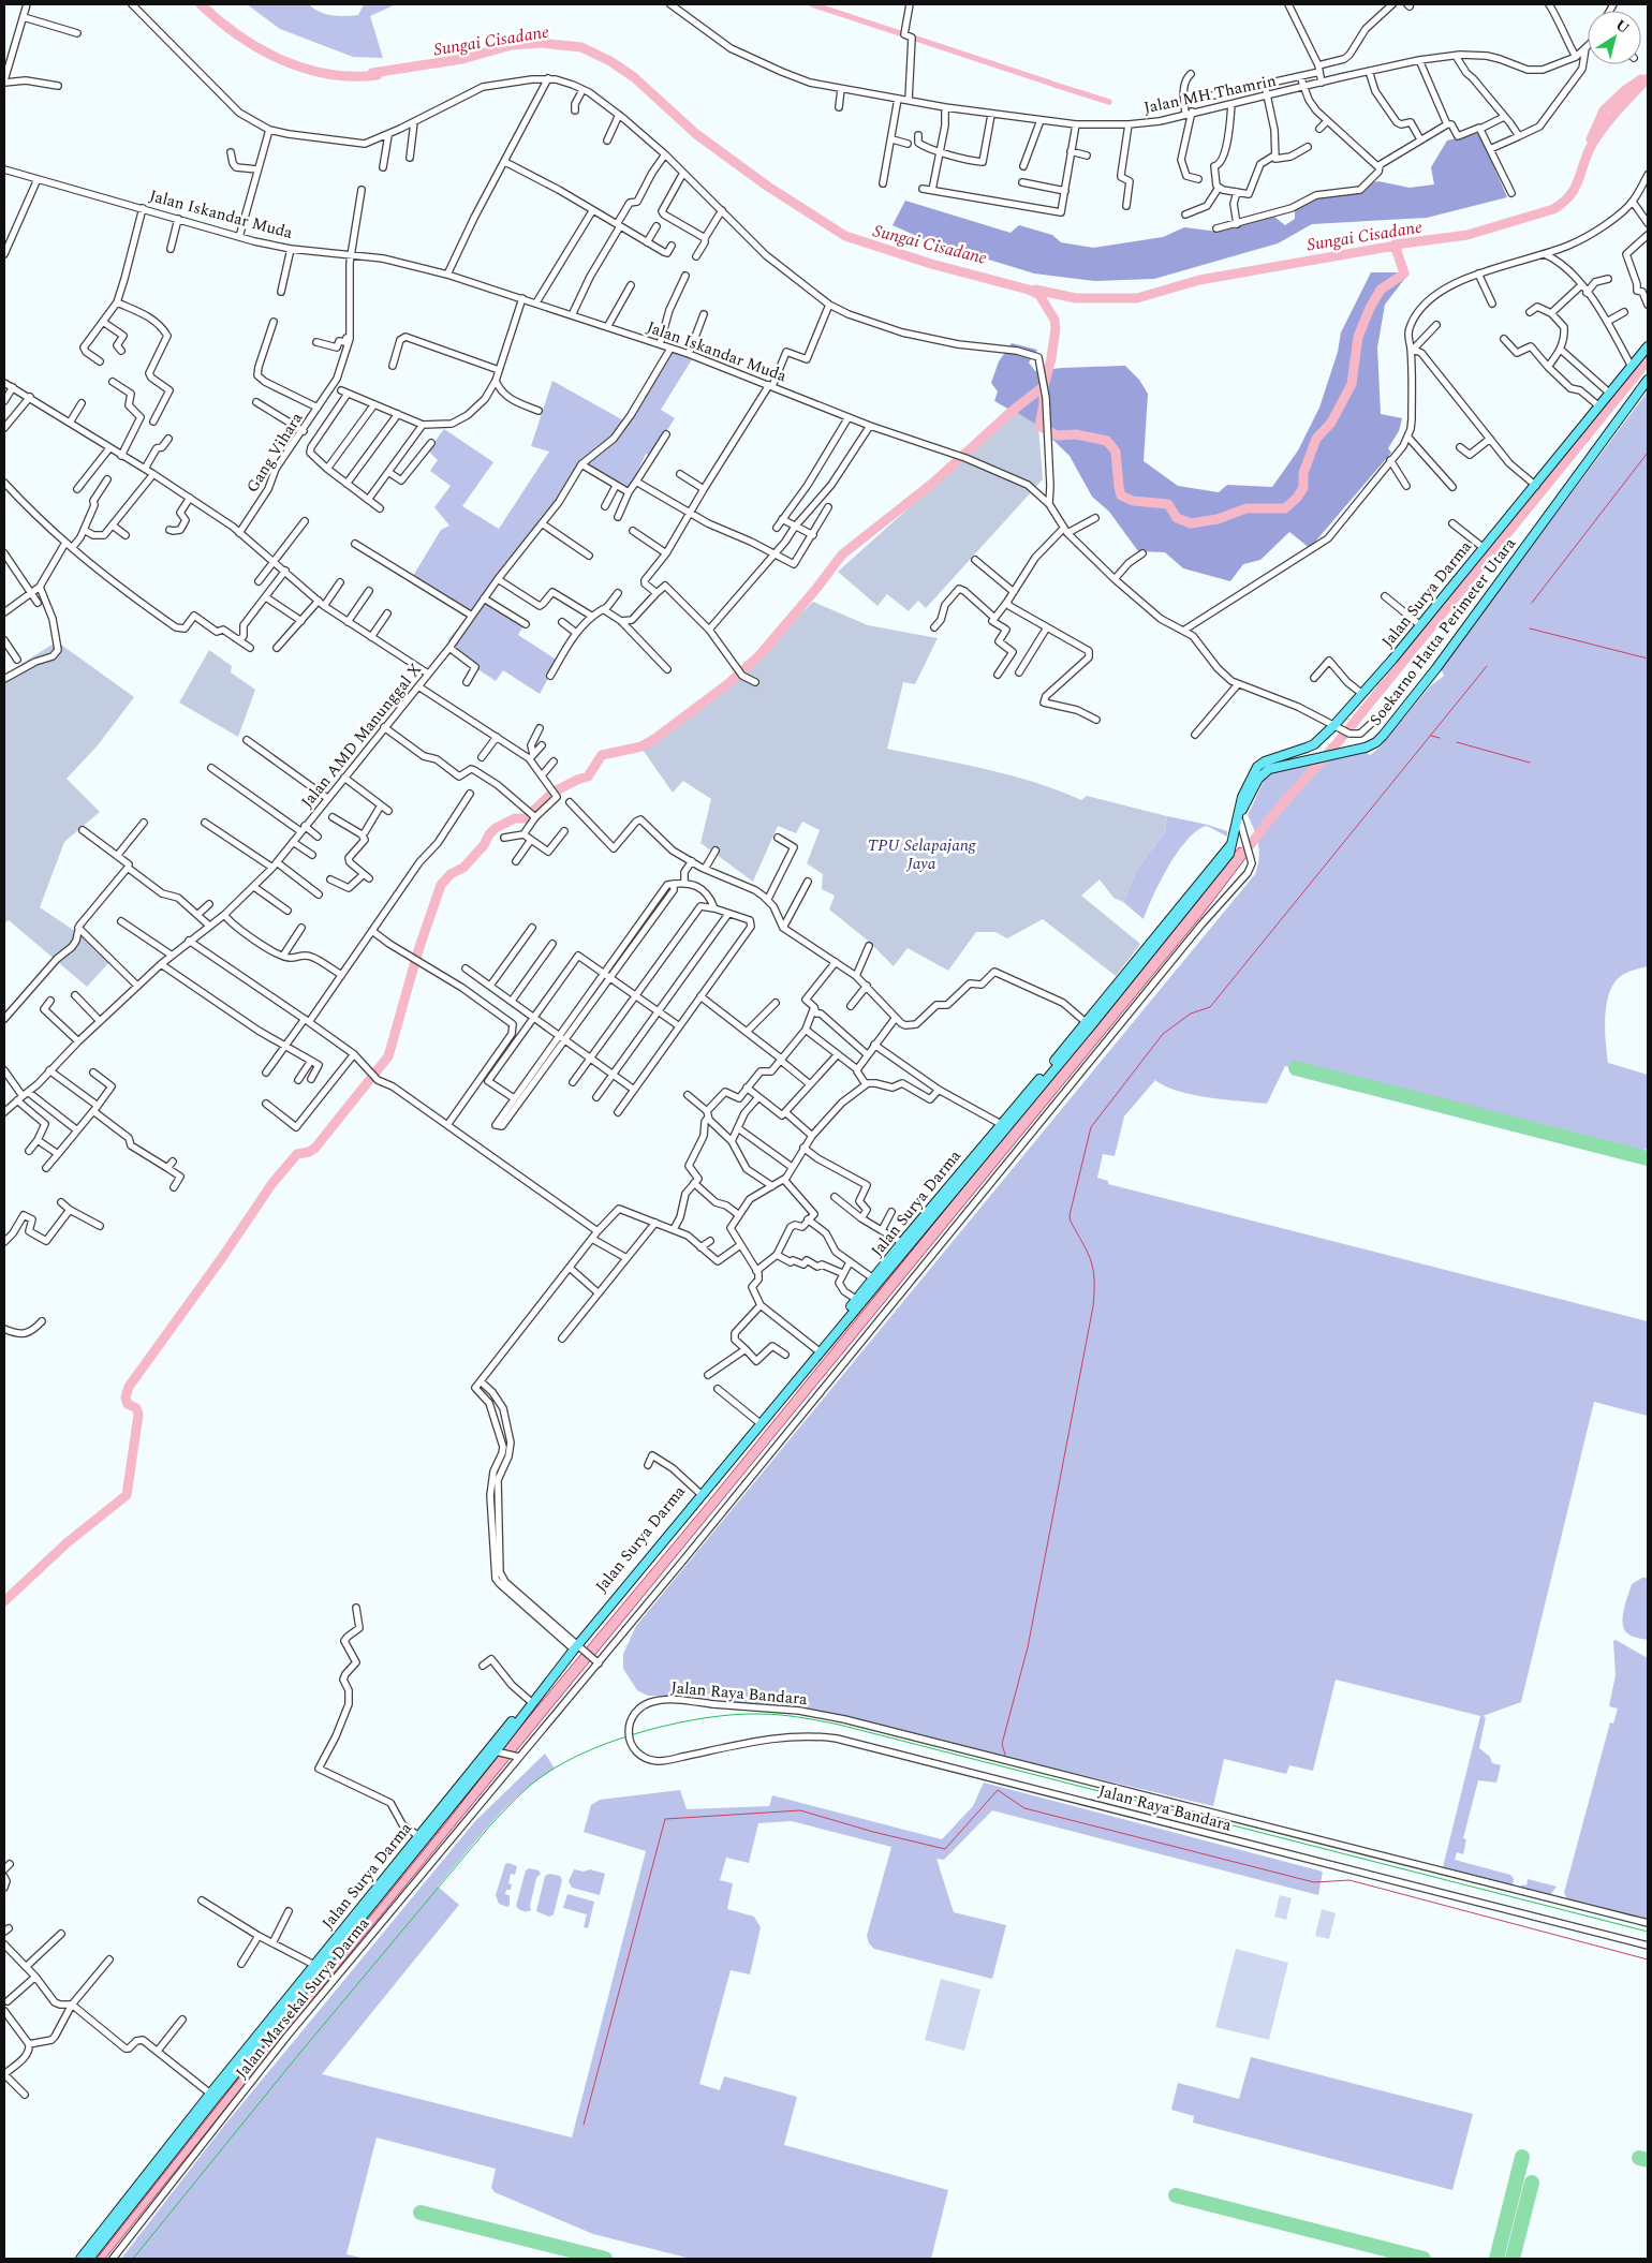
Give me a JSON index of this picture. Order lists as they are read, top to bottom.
{
  "streets": {
    "main road": ["Jalan Surya Darma", "Soekarno Hatta Perimeter Utara"],
    "street": [
      "Jalan MH Thamrin",
      "Jalan Iskandar Muda",
      "Gang Vihara",
      "Jalan AMD Manunggal X",
      "Jalan Raya Bandara",
      "Jalan Marsekal Surya Darma"
    ]
  },
  "crossings": [
    ["Jalan Iskandar Muda", "Gang Vihara"],
    ["Jalan Iskandar Muda", "Jalan Surya Darma"],
    ["Jalan Iskandar Muda", "Jalan AMD Manunggal X"],
    ["Jalan Surya Darma", "Soekarno Hatta Perimeter Utara"],
    ["Soekarno Hatta Perimeter Utara", "Jalan Marsekal Surya Darma"]
  ],
  "water": ["Sungai Cisadane"],
  "parks": ["TPU Selapajang Jaya"],
  "north": "top right"
}
